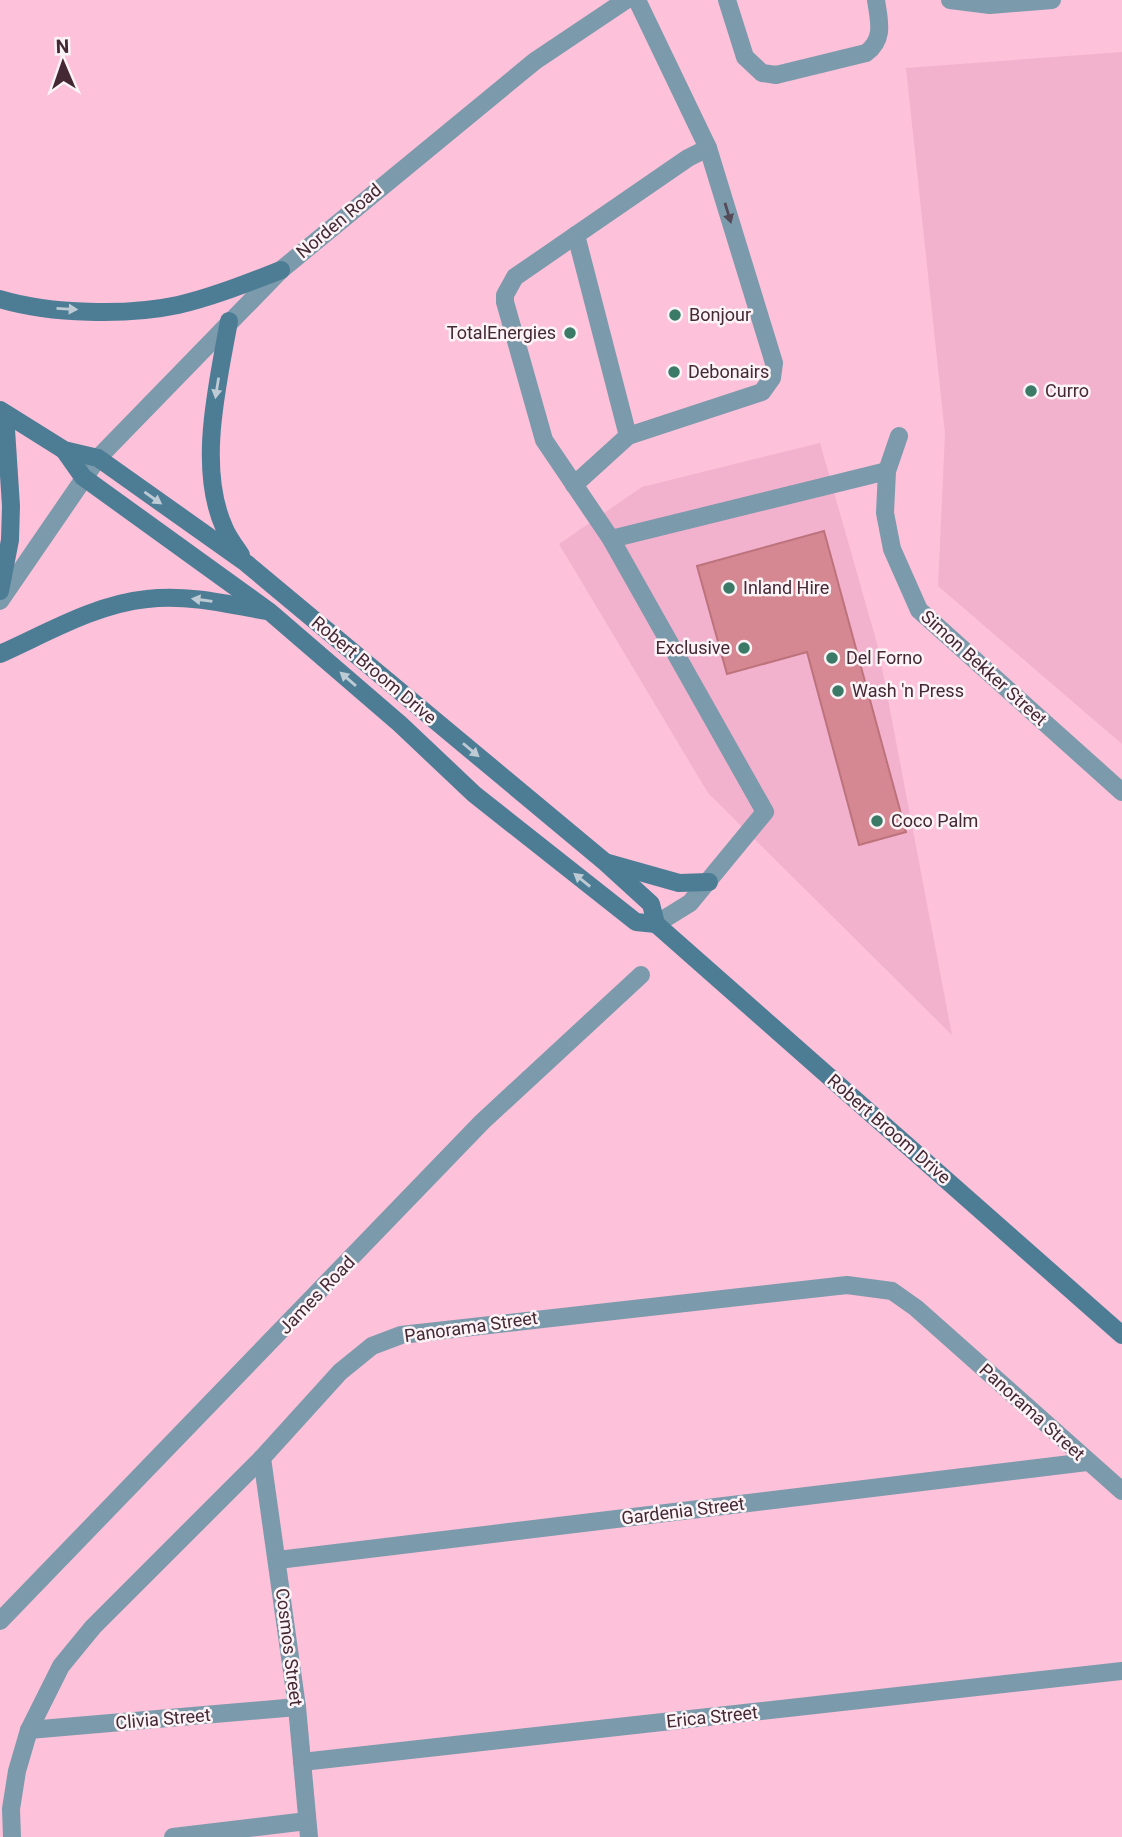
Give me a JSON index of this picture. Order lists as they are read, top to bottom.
{
  "streets": {
    "street": [
      "Norden Road",
      "Simon Bekker Street",
      "Robert Broom Drive",
      "James Road",
      "Panorama Street",
      "Gardenia Street",
      "Cosmos Street",
      "Erica Street",
      "Clivia Street"
    ]
  },
  "crossings": [
    ["Norden Road", "Robert Broom Drive"],
    ["Panorama Street", "Gardenia Street"],
    ["Panorama Street", "Cosmos Street"],
    ["Panorama Street", "Clivia Street"],
    ["Gardenia Street", "Cosmos Street"],
    ["Cosmos Street", "Erica Street"],
    ["Cosmos Street", "Clivia Street"]
  ],
  "places": [
    "Bonjour",
    "TotalEnergies",
    "Debonairs",
    "Curro",
    "Inland Hire",
    "Exclusive",
    "Del Forno",
    "Wash 'n Press",
    "Coco Palm"
  ],
  "north": "top"
}
